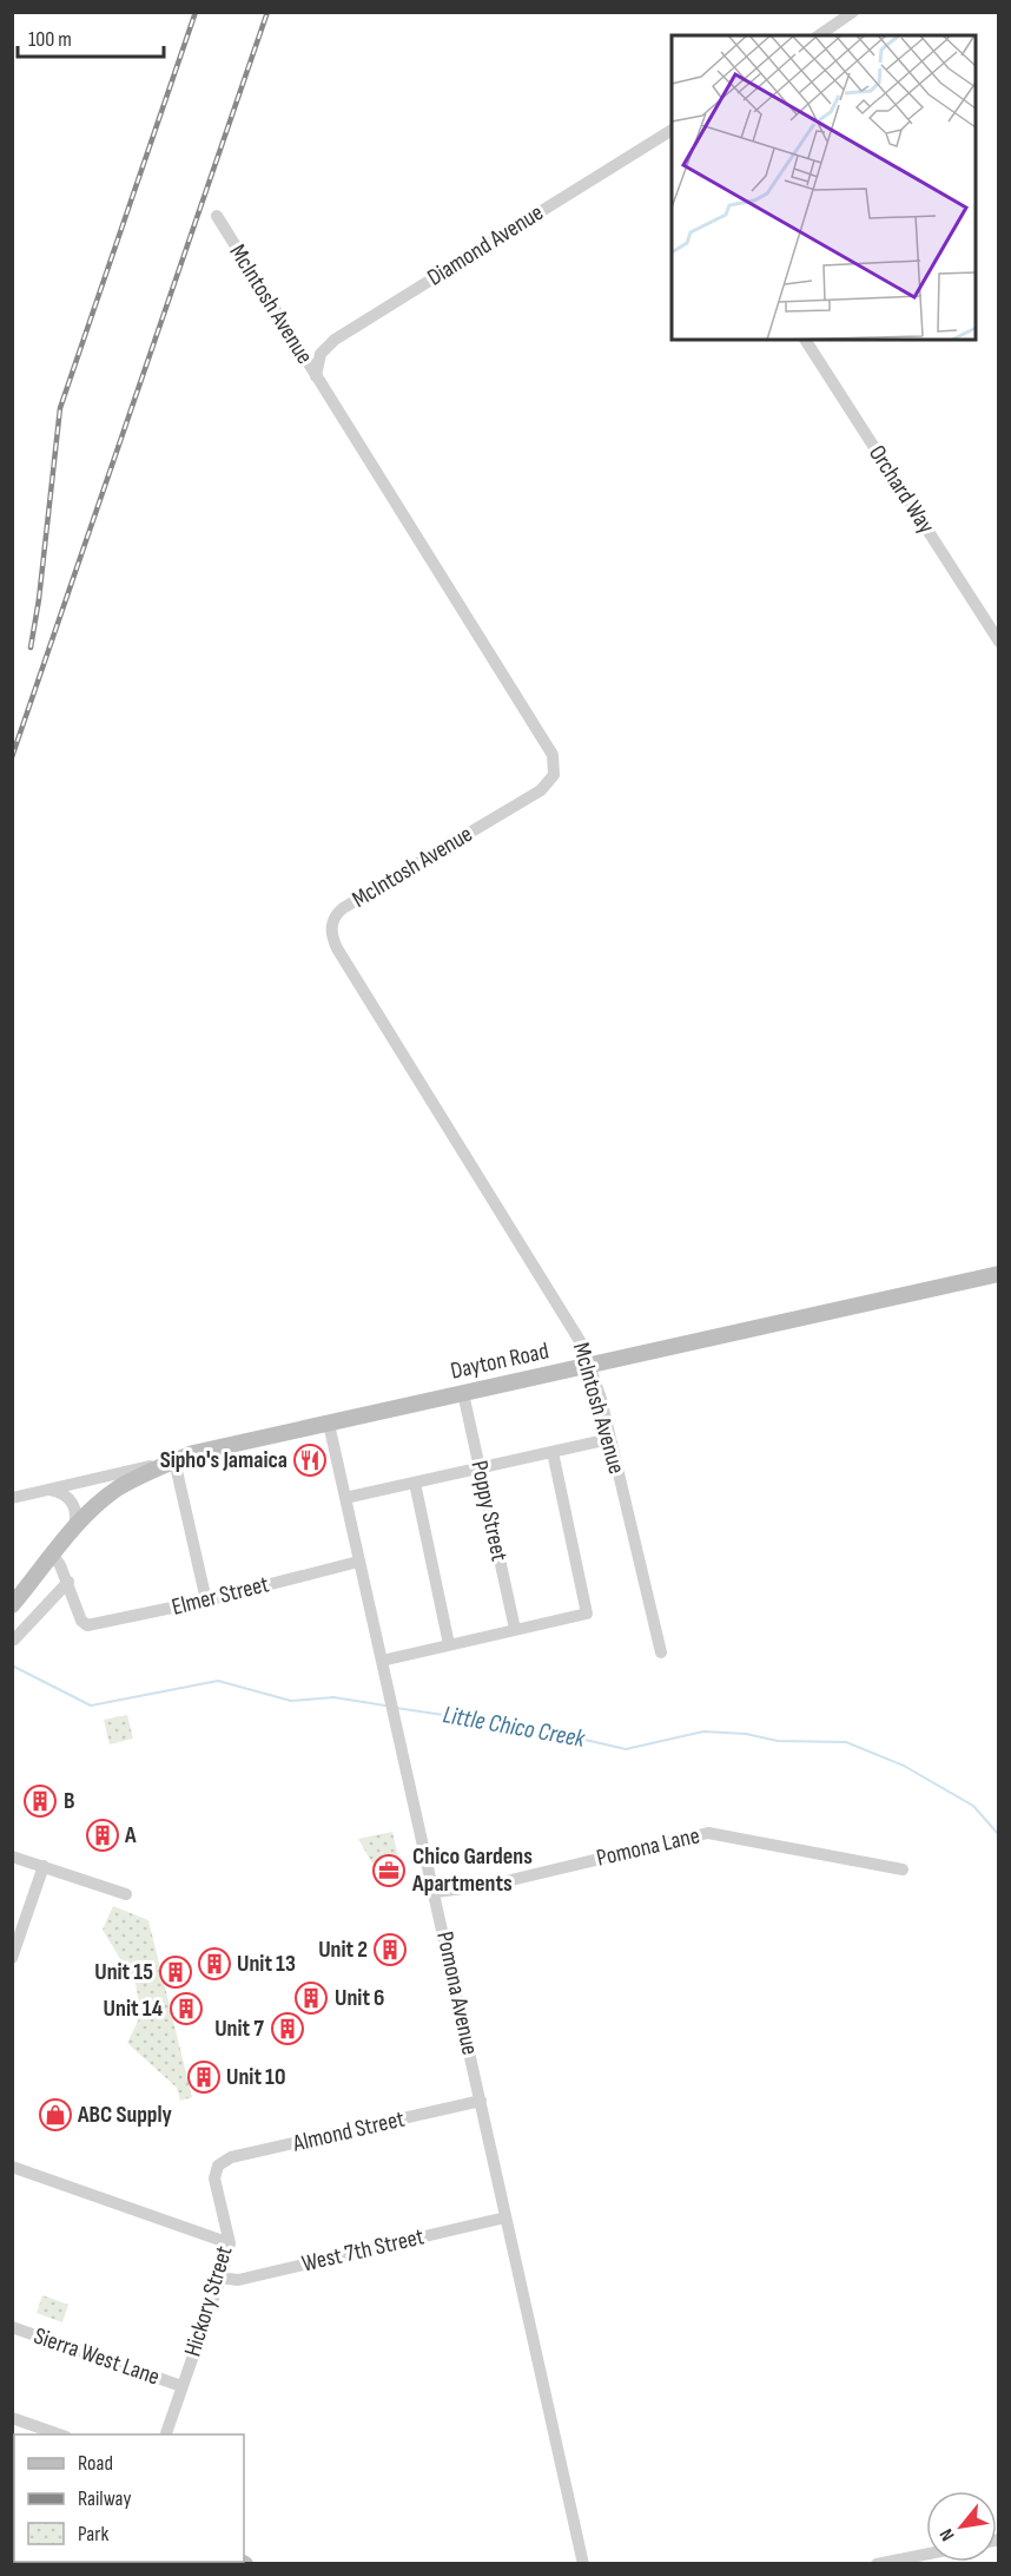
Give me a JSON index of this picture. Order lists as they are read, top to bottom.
{
  "streets": {
    "street": [
      "Diamond Avenue",
      "McIntosh Avenue",
      "Orchard Way",
      "Dayton Road",
      "Poppy Street",
      "Elmer Street",
      "Pomona Lane",
      "Pomona Avenue",
      "Almond Street",
      "West 7th Street",
      "Hickory Street",
      "Sierra West Lane"
    ]
  },
  "crossings": [
    ["Diamond Avenue", "McIntosh Avenue"],
    ["McIntosh Avenue", "Dayton Road"],
    ["Dayton Road", "Poppy Street"],
    ["Dayton Road", "Pomona Avenue"],
    ["Elmer Street", "Pomona Avenue"],
    ["Pomona Lane", "Pomona Avenue"],
    ["Pomona Avenue", "Almond Street"],
    ["Pomona Avenue", "West 7th Street"],
    ["Almond Street", "Hickory Street"],
    ["West 7th Street", "Hickory Street"],
    ["Hickory Street", "Sierra West Lane"]
  ],
  "water": ["Little Chico Creek"],
  "places": {
    "restaurant": ["Sipho's Jamaica"],
    "building": [
      "B",
      "A",
      "Unit 2",
      "Unit 13",
      "Unit 15",
      "Unit 6",
      "Unit 14",
      "Unit 7",
      "Unit 10"
    ],
    "office": ["Chico Gardens Apartments"],
    "shop": ["ABC Supply"]
  },
  "legend": ["Road", "Railway", "Park"],
  "scale_bar": "100 m",
  "north": "bottom left"
}
